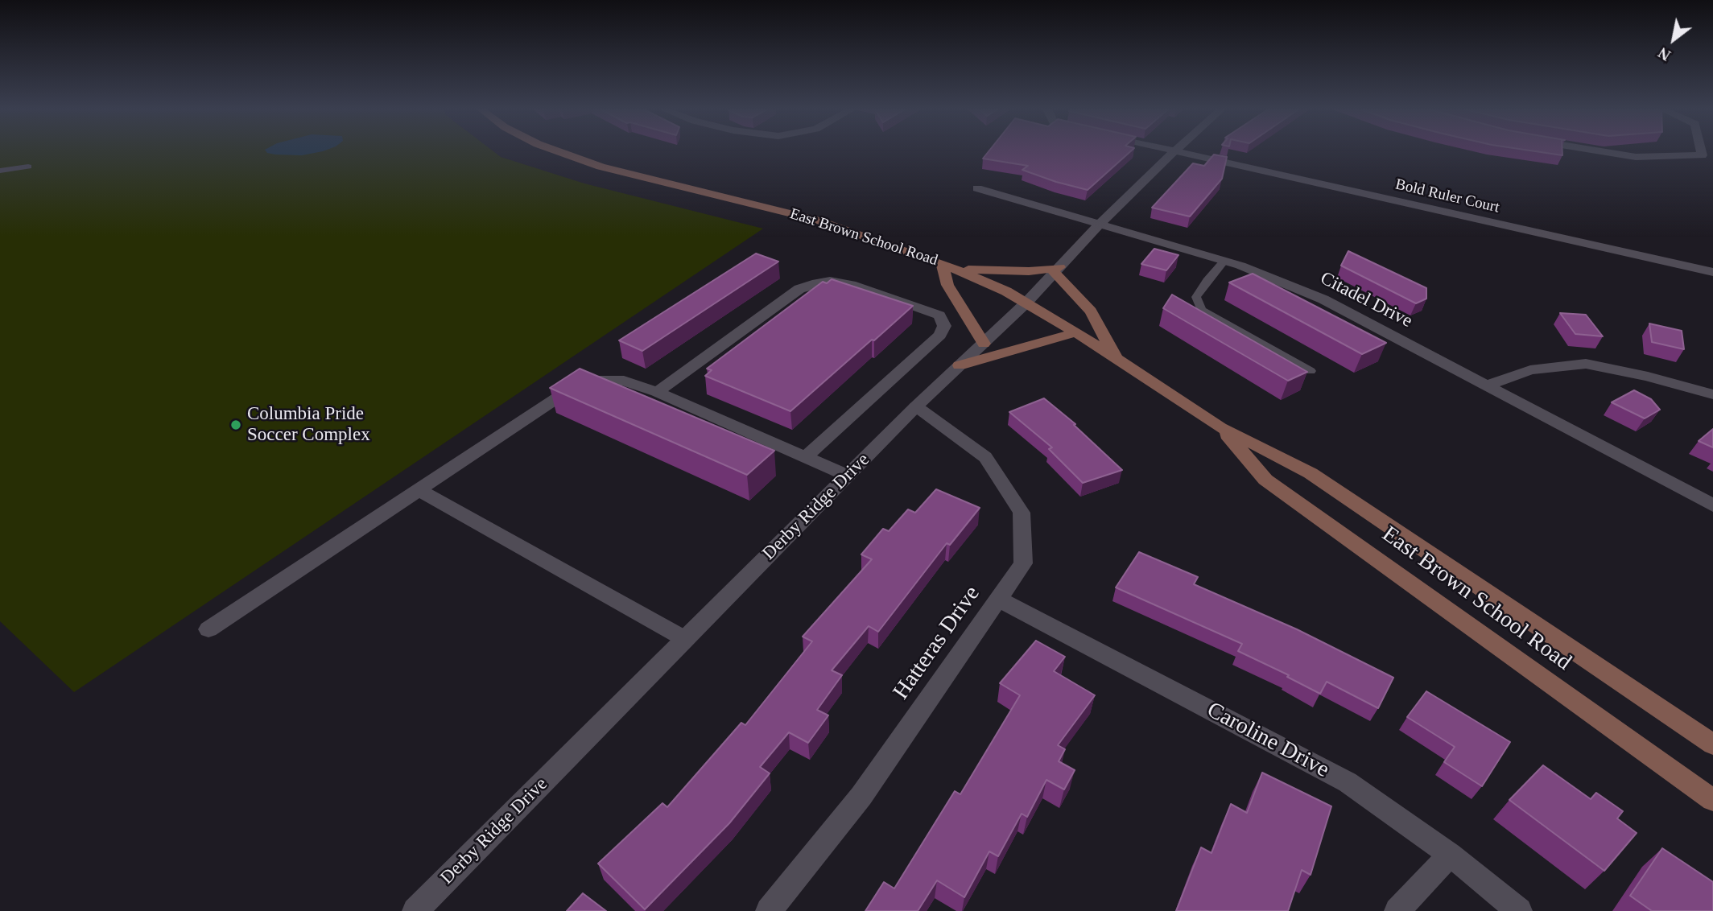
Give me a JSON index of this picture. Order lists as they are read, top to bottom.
{
  "streets": {
    "main road": ["East Brown School Road"],
    "street": [
      "Bold Ruler Court",
      "Citadel Drive",
      "Derby Ridge Drive",
      "Hatteras Drive",
      "Caroline Drive"
    ]
  },
  "crossings": [
    ["East Brown School Road", "Derby Ridge Drive"],
    ["Citadel Drive", "Derby Ridge Drive"],
    ["Derby Ridge Drive", "Hatteras Drive"],
    ["Hatteras Drive", "Caroline Drive"]
  ],
  "places": ["Columbia Pride Soccer Complex"],
  "north": "bottom left"
}
